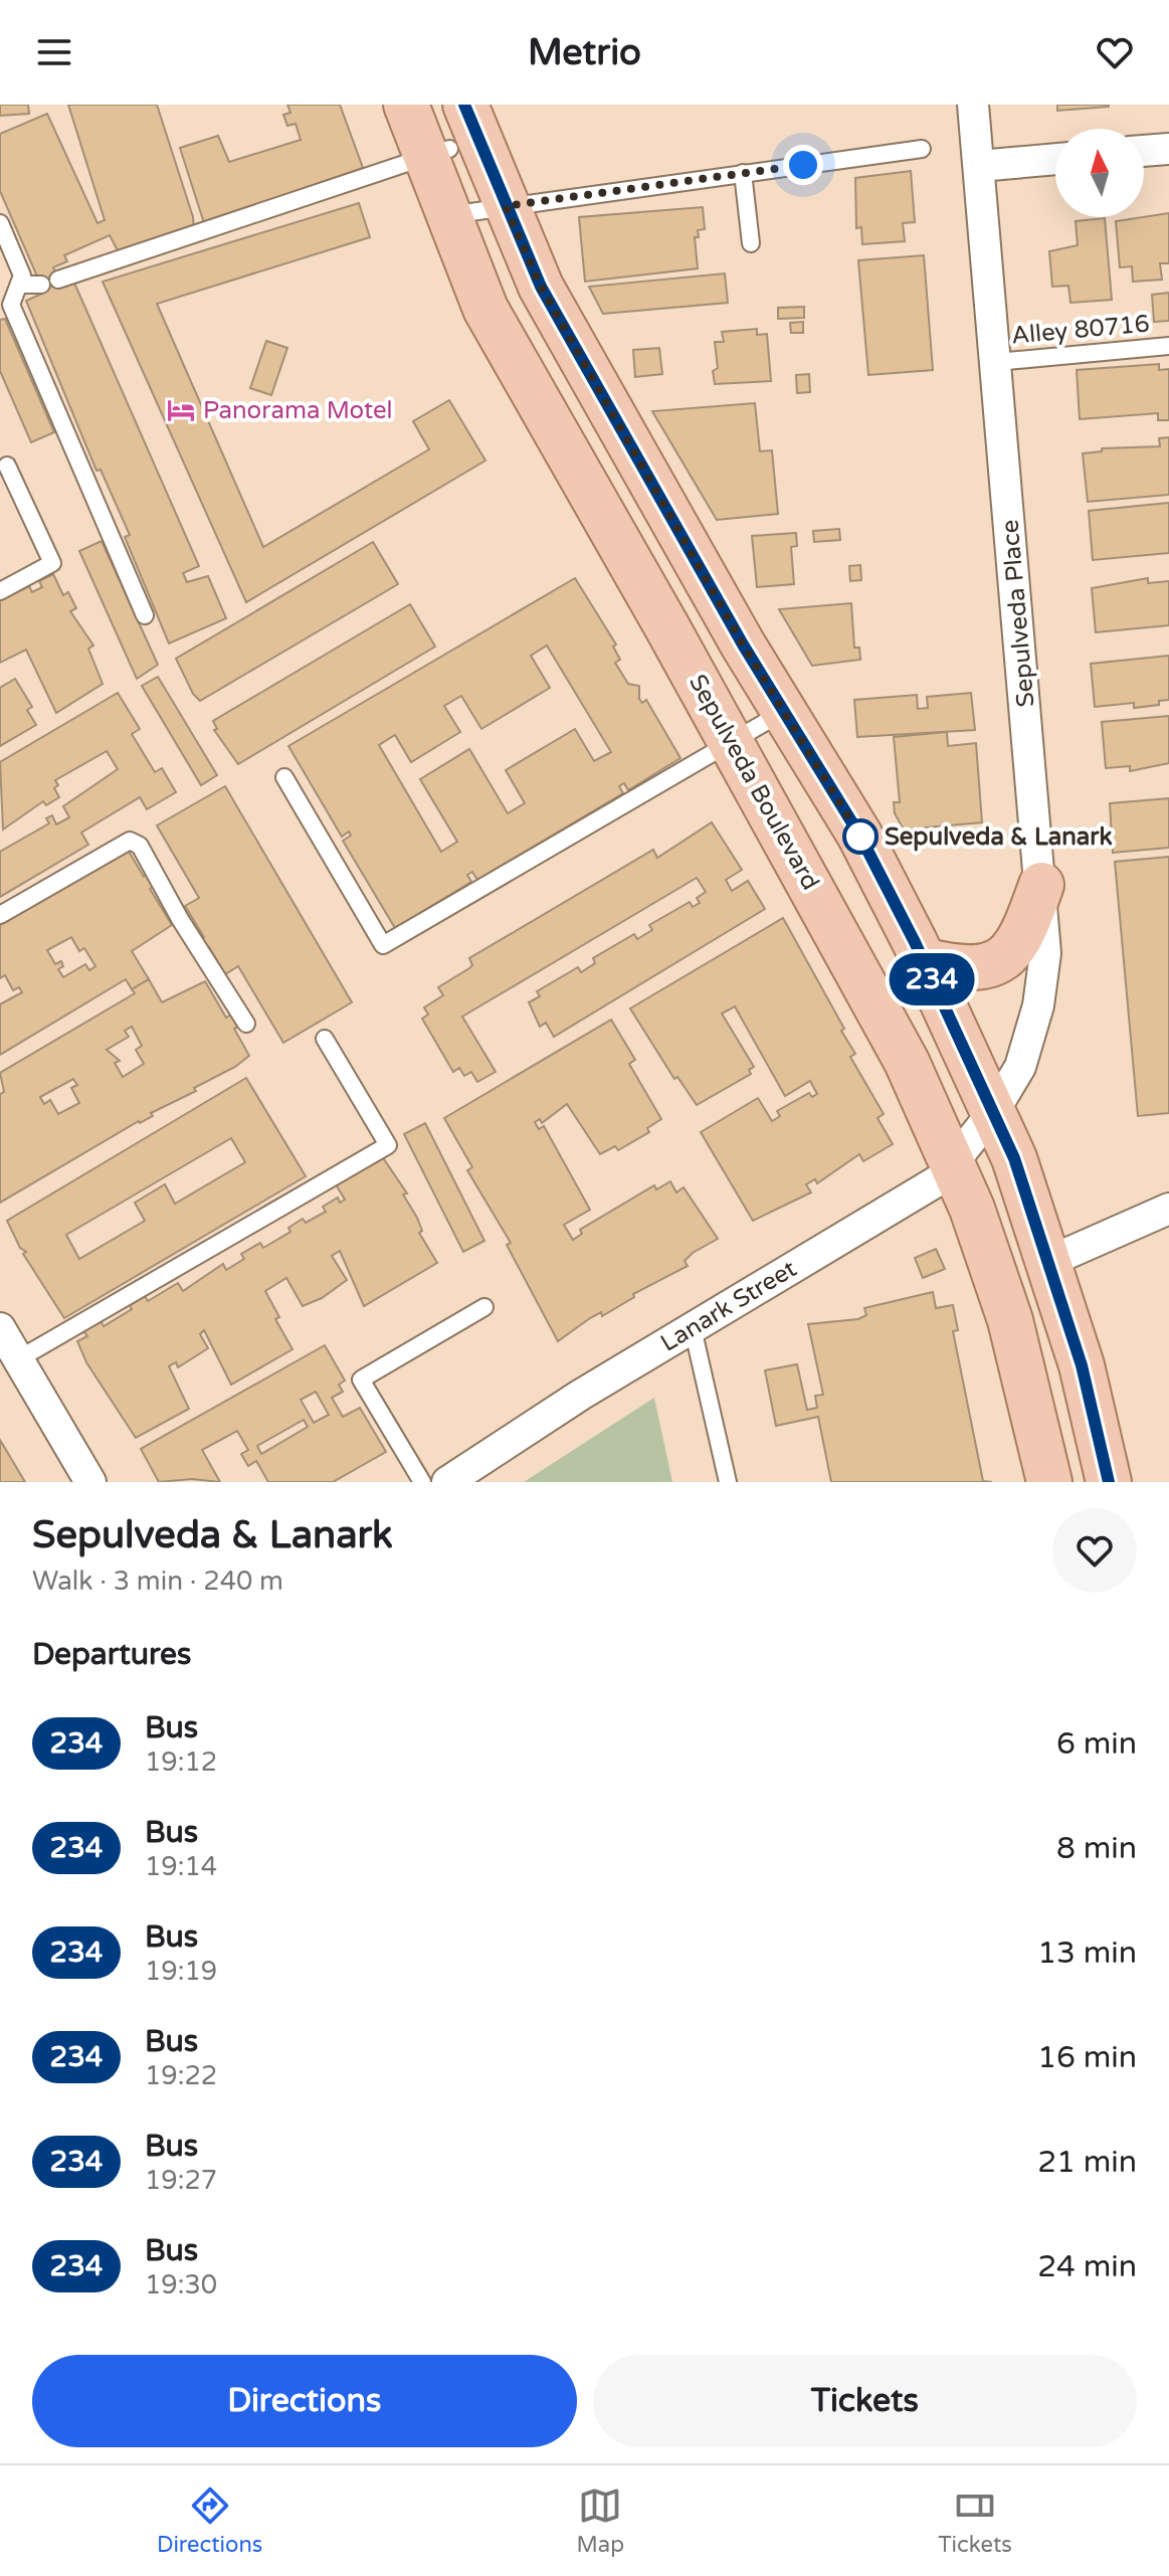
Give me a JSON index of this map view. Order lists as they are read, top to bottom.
{
  "streets": {
    "main road": ["Sepulveda Boulevard"],
    "street": ["Sepulveda Place", "Lanark Street"],
    "lane": ["Alley 80716"]
  },
  "crossings": [
    ["Alley 80716", "Sepulveda Place"],
    ["Sepulveda Place", "Lanark Street"],
    ["Sepulveda Boulevard", "Lanark Street"]
  ],
  "places": {
    "hotel": ["Panorama Motel"],
    "other": ["Sepulveda & Lanark"]
  },
  "lines": ["bus line 234"],
  "north": "top",
  "page": {
    "header": "Metrio",
    "on_map": "234",
    "heading": [
      ["Sepulveda & Lanark", "Walk · 3 min · 240 m"],
      "Departures"
    ],
    "list": [
      {
        "mark": "234",
        "name": "Bus",
        "note": "19:12",
        "value": "6 min"
      },
      {
        "mark": "234",
        "name": "Bus",
        "note": "19:14",
        "value": "8 min"
      },
      {
        "mark": "234",
        "name": "Bus",
        "note": "19:19",
        "value": "13 min"
      },
      {
        "mark": "234",
        "name": "Bus",
        "note": "19:22",
        "value": "16 min"
      },
      {
        "mark": "234",
        "name": "Bus",
        "note": "19:27",
        "value": "21 min"
      },
      {
        "mark": "234",
        "name": "Bus",
        "note": "19:30",
        "value": "24 min"
      }
    ],
    "buttons": ["Directions", "Tickets"],
    "tabs": ["Directions", "Map", "Tickets"]
  }
}
